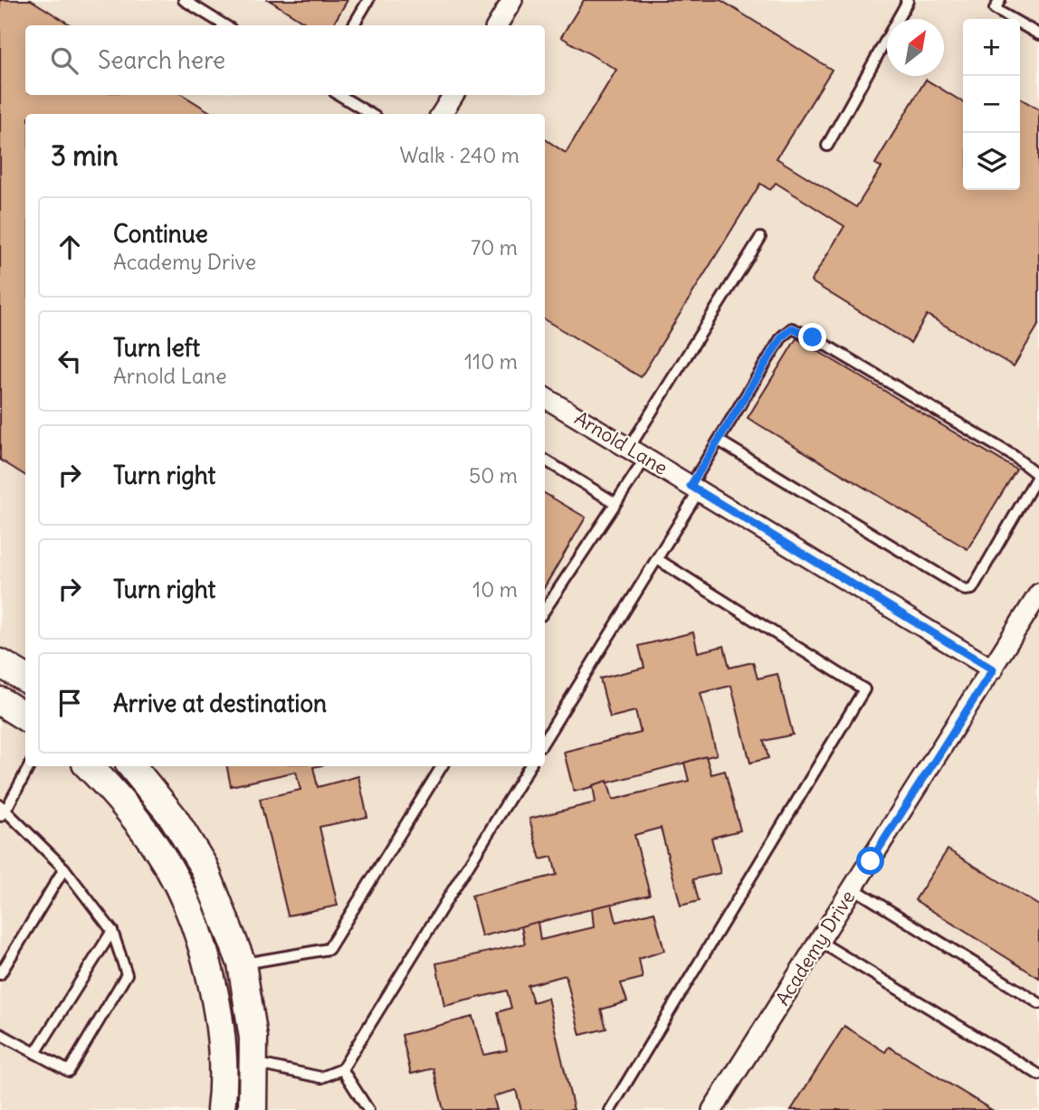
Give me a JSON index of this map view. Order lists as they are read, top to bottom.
{
  "streets": {
    "street": ["Arnold Lane", "Academy Drive"]
  },
  "crossings": [
    ["Arnold Lane", "Academy Drive"]
  ],
  "north": "top right",
  "page": {
    "map_buttons": ["+", "−"],
    "search": "Search here",
    "heading": ["3 min", "Walk · 240 m"],
    "list": [
      ["Continue", "Academy Drive", "70 m"],
      ["Turn left", "Arnold Lane", "110 m"],
      ["Turn right", "50 m"],
      ["Turn right", "10 m"],
      "Arrive at destination"
    ]
  }
}
